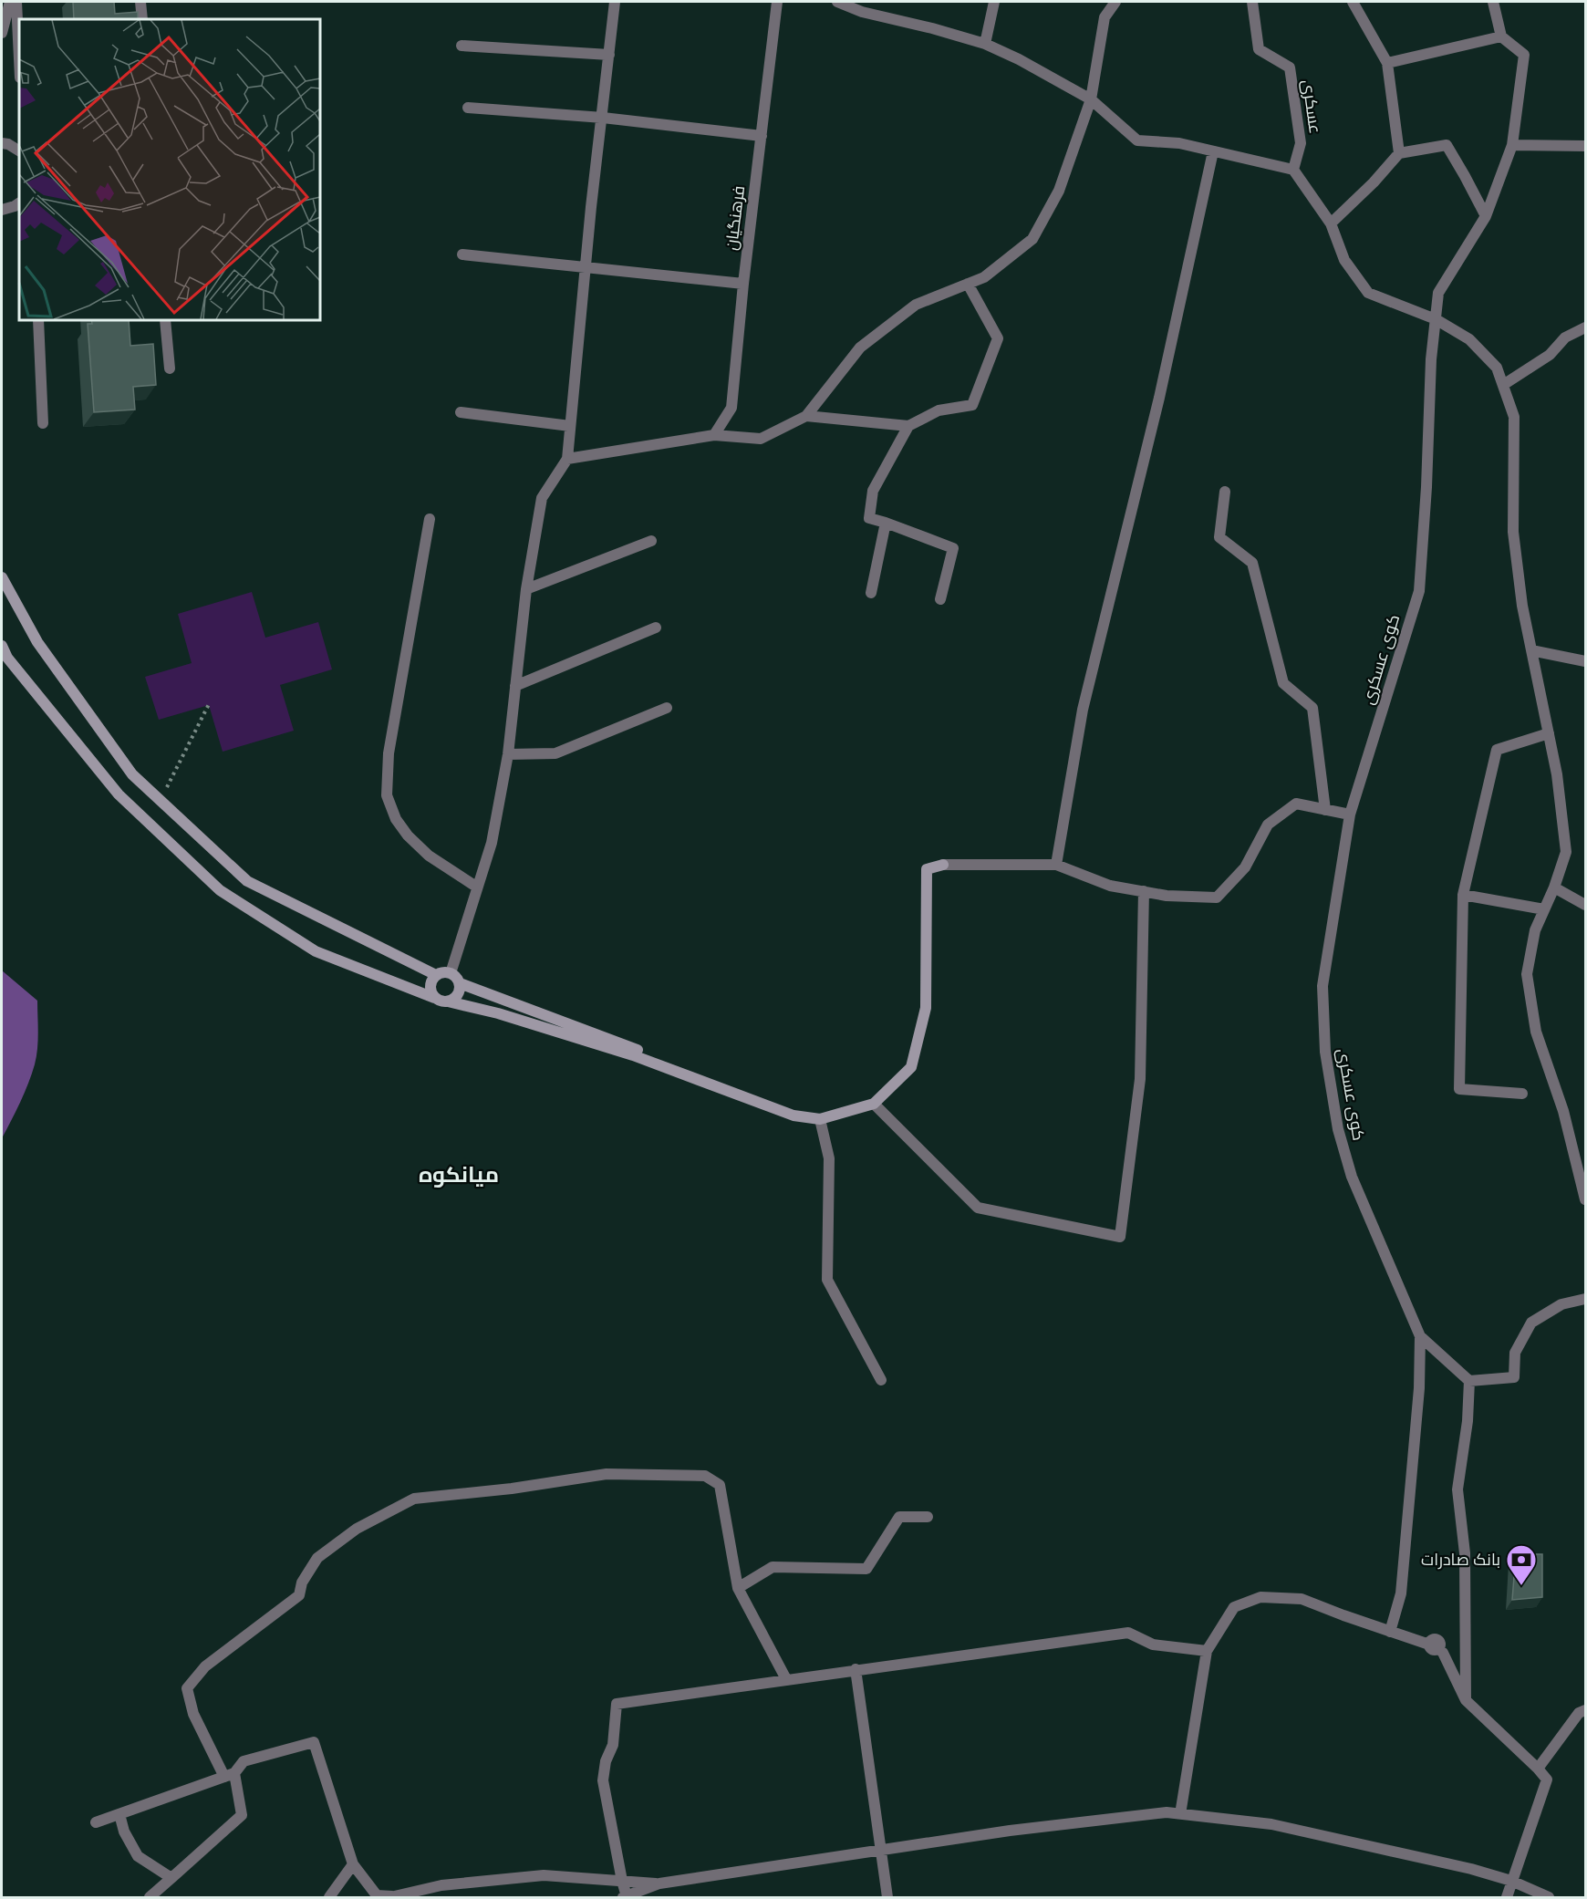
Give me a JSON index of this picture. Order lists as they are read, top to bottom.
{
  "streets": {
    "street": ["عسکری", "فرهنگیان", "کوی عسکری"]
  },
  "districts": ["میانکوه"],
  "places": {
    "bank": ["بانک صادرات"]
  }
}
